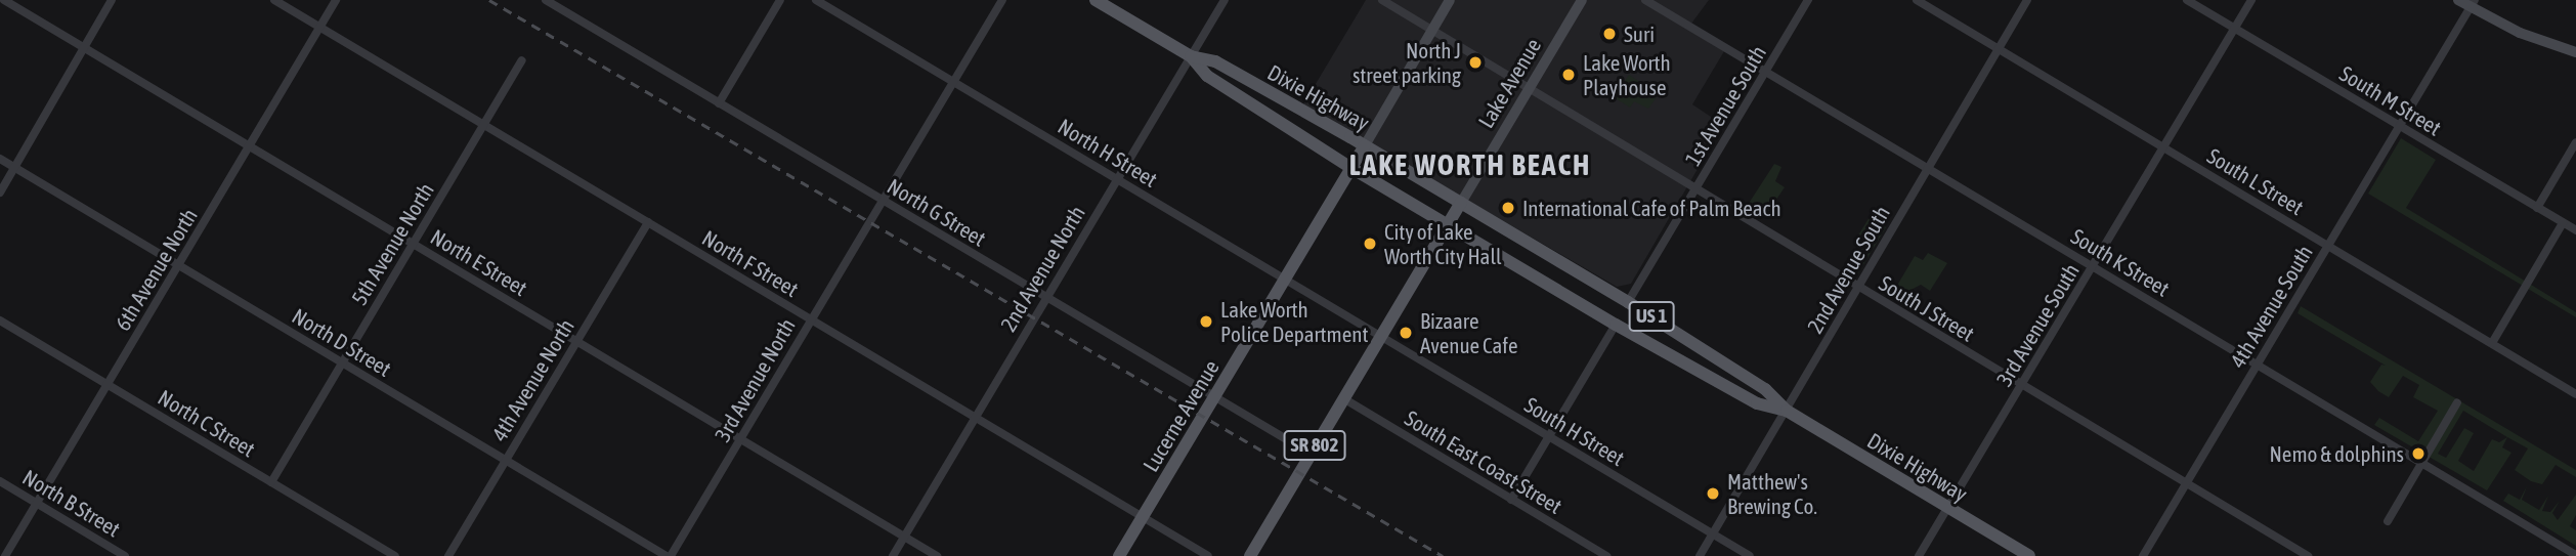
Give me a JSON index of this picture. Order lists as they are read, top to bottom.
{
  "streets": {
    "main road": [
      "Lake Avenue",
      "Dixie Highway",
      "US 1",
      "Lucerne Avenue",
      "SR 802"
    ],
    "street": [
      "South M Street",
      "1st Avenue South",
      "North H Street",
      "South L Street",
      "North G Street",
      "5th Avenue North",
      "North E Street",
      "South K Street",
      "North F Street",
      "2nd Avenue North",
      "6th Avenue North",
      "2nd Avenue South",
      "4th Avenue South",
      "South J Street",
      "3rd Avenue South",
      "North D Street",
      "4th Avenue North",
      "3rd Avenue North",
      "North C Street",
      "South H Street",
      "South East Coast Street",
      "North B Street"
    ]
  },
  "crossings": [
    ["Lake Avenue", "Dixie Highway"],
    ["Lake Avenue", "North H Street"],
    ["Lake Avenue", "North G Street"],
    ["Lake Avenue", "South J Street"],
    ["Lake Avenue", "South H Street"],
    ["Lake Avenue", "South East Coast Street"],
    ["Dixie Highway", "1st Avenue South"],
    ["Dixie Highway", "2nd Avenue North"],
    ["Dixie Highway", "2nd Avenue South"],
    ["Dixie Highway", "3rd Avenue South"],
    ["Dixie Highway", "Lucerne Avenue"],
    ["South M Street", "4th Avenue South"],
    ["South M Street", "3rd Avenue South"],
    ["1st Avenue South", "South K Street"],
    ["1st Avenue South", "South J Street"],
    ["North H Street", "2nd Avenue North"],
    ["North H Street", "3rd Avenue North"],
    ["North H Street", "Lucerne Avenue"],
    ["North H Street", "South H Street"],
    ["South L Street", "2nd Avenue South"],
    ["South L Street", "4th Avenue South"],
    ["South L Street", "3rd Avenue South"],
    ["North G Street", "2nd Avenue North"],
    ["North G Street", "3rd Avenue North"],
    ["North G Street", "Lucerne Avenue"],
    ["5th Avenue North", "North E Street"],
    ["5th Avenue North", "North F Street"],
    ["5th Avenue North", "North D Street"],
    ["5th Avenue North", "North C Street"],
    ["North E Street", "2nd Avenue North"],
    ["North E Street", "6th Avenue North"],
    ["North E Street", "4th Avenue North"],
    ["North E Street", "3rd Avenue North"],
    ["South K Street", "2nd Avenue South"],
    ["South K Street", "4th Avenue South"],
    ["South K Street", "3rd Avenue South"],
    ["North F Street", "2nd Avenue North"],
    ["North F Street", "6th Avenue North"],
    ["North F Street", "4th Avenue North"],
    ["North F Street", "3rd Avenue North"],
    ["North F Street", "Lucerne Avenue"],
    ["6th Avenue North", "North D Street"],
    ["6th Avenue North", "North C Street"],
    ["6th Avenue North", "North B Street"],
    ["2nd Avenue South", "South J Street"],
    ["2nd Avenue South", "South H Street"],
    ["4th Avenue South", "South J Street"],
    ["South J Street", "3rd Avenue South"],
    ["South J Street", "Lucerne Avenue"],
    ["North D Street", "4th Avenue North"],
    ["North D Street", "3rd Avenue North"]
  ],
  "districts": ["LAKE WORTH BEACH"],
  "places": [
    "Suri",
    "North J street parking",
    "Lake Worth Playhouse",
    "International Cafe of Palm Beach",
    "City of Lake Worth City Hall",
    "Lake Worth Police Department",
    "Bizaare Avenue Cafe",
    "Nemo & dolphins",
    "Matthew's Brewing Co."
  ]
}
